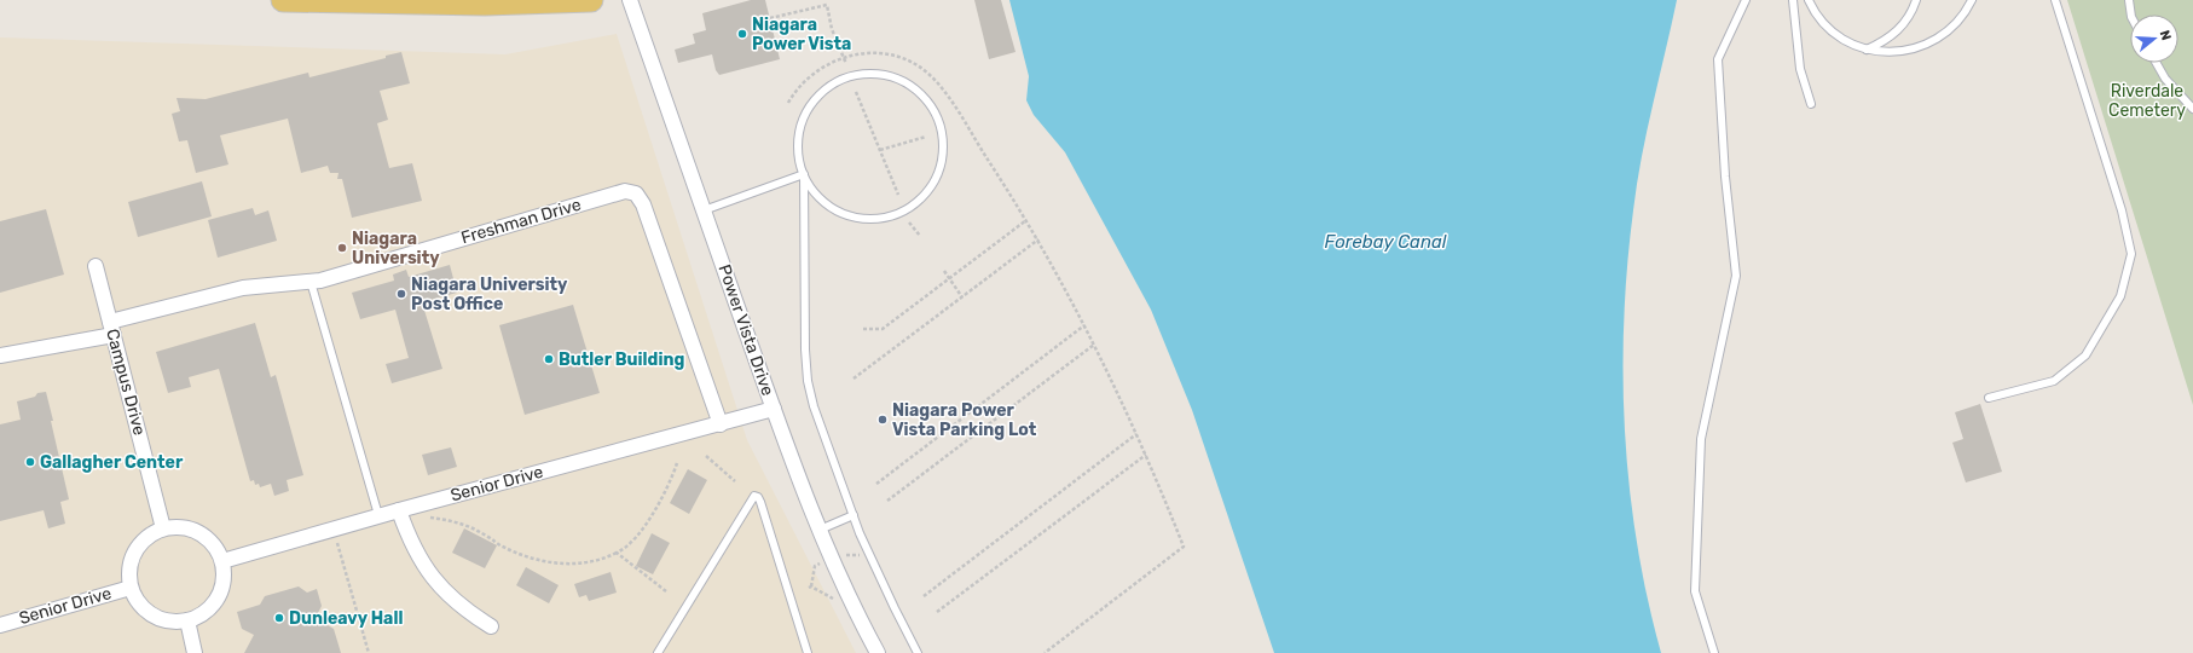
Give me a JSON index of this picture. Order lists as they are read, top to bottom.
{
  "streets": {
    "street": [
      "Freshman Drive",
      "Power Vista Drive",
      "Campus Drive",
      "Senior Drive"
    ]
  },
  "crossings": [
    ["Freshman Drive", "Campus Drive"],
    ["Freshman Drive", "Senior Drive"],
    ["Power Vista Drive", "Senior Drive"],
    ["Campus Drive", "Senior Drive"]
  ],
  "water": ["Forebay Canal"],
  "parks": ["Riverdale Cemetery"],
  "places": [
    "Niagara Power Vista",
    "Niagara University",
    "Niagara University Post Office",
    "Butler Building",
    "Niagara Power Vista Parking Lot",
    "Gallagher Center",
    "Dunleavy Hall"
  ],
  "north": "right"
}
